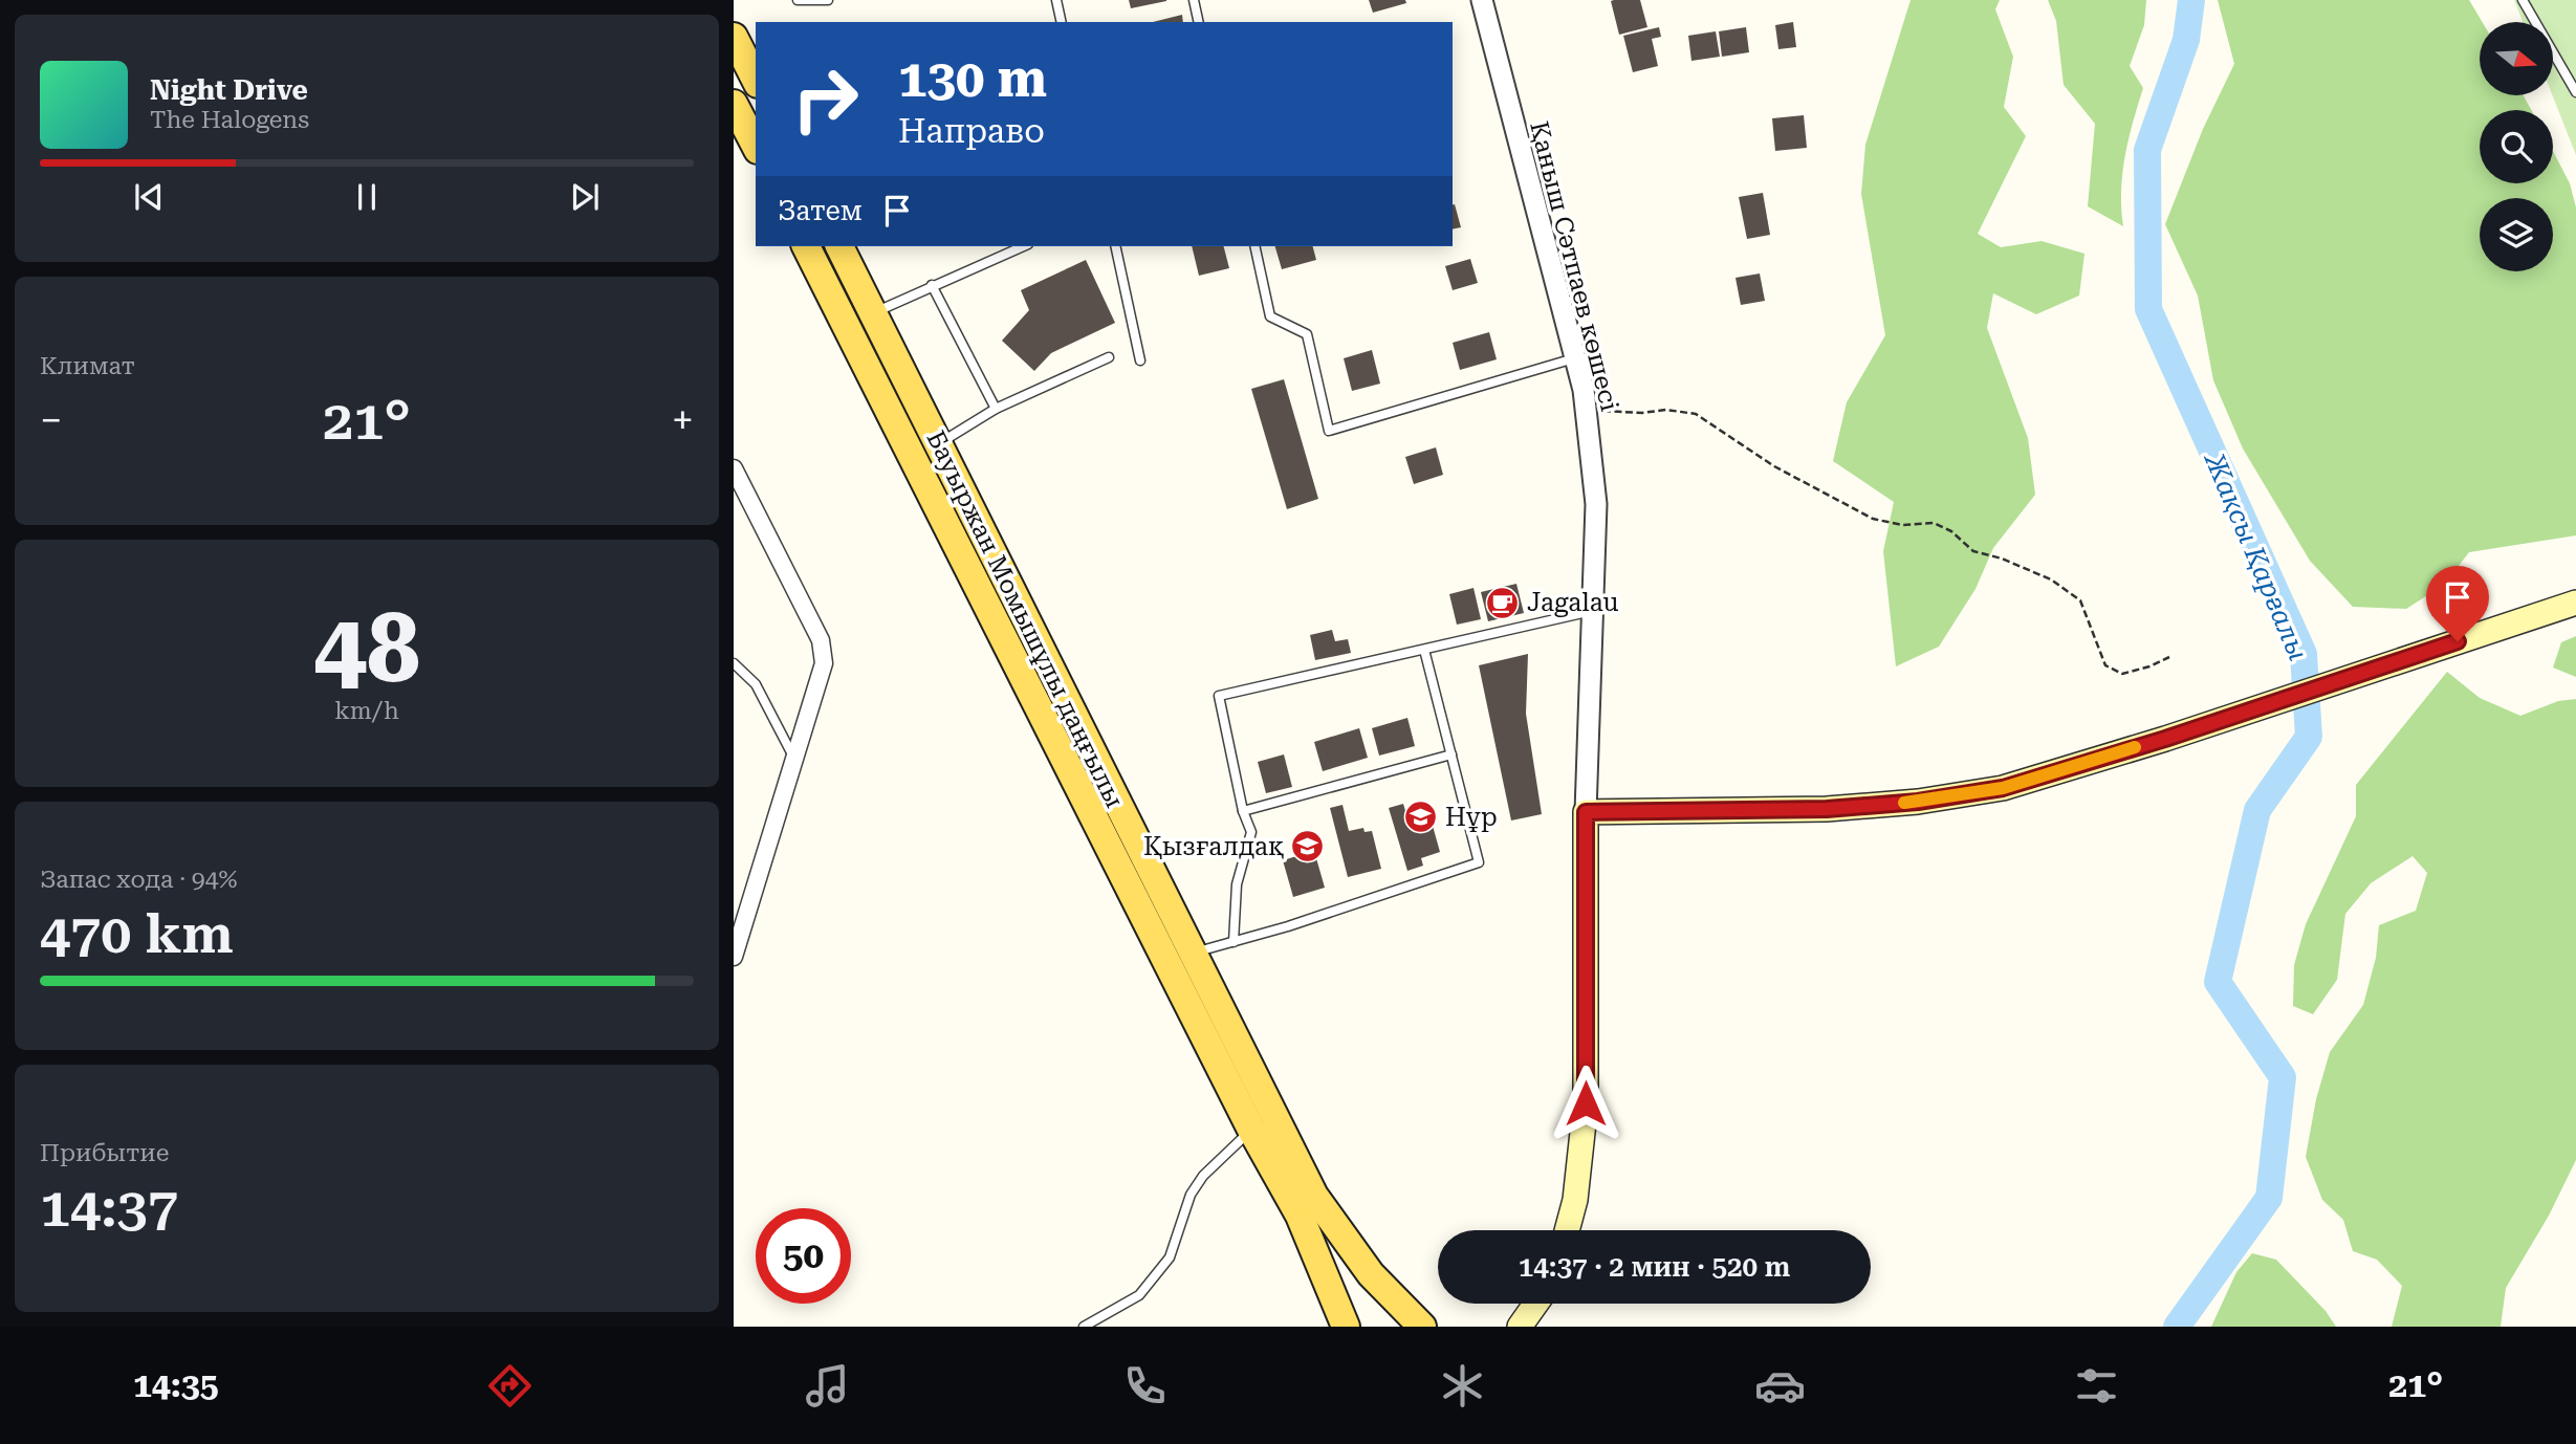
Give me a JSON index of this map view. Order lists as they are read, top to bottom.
{
  "streets": {
    "main road": ["Бауыржан Момышұлы даңғылы"],
    "street": ["Қаныш Сәтпаев көшесі"]
  },
  "water": ["Жақсы Қарғалы"],
  "places": {
    "cafe": ["Jagalau"],
    "school or university": ["Нұр", "Қызғалдақ"]
  },
  "north": "right",
  "page": {
    "turn": ["130 m", "Направо"],
    "song": ["Night Drive", "The Halogens"],
    "then": "Затем",
    "tile": [
      "Климат",
      ["48", "km/h"],
      ["Запас хода · 94%", "470 km"],
      ["Прибытие", "14:37"]
    ],
    "heat": ["−", "21°", "+"],
    "limit": "50",
    "trip": "14:37 · 2 мин · 520 m",
    "tabs": ["14:35", "21°"]
  }
}
